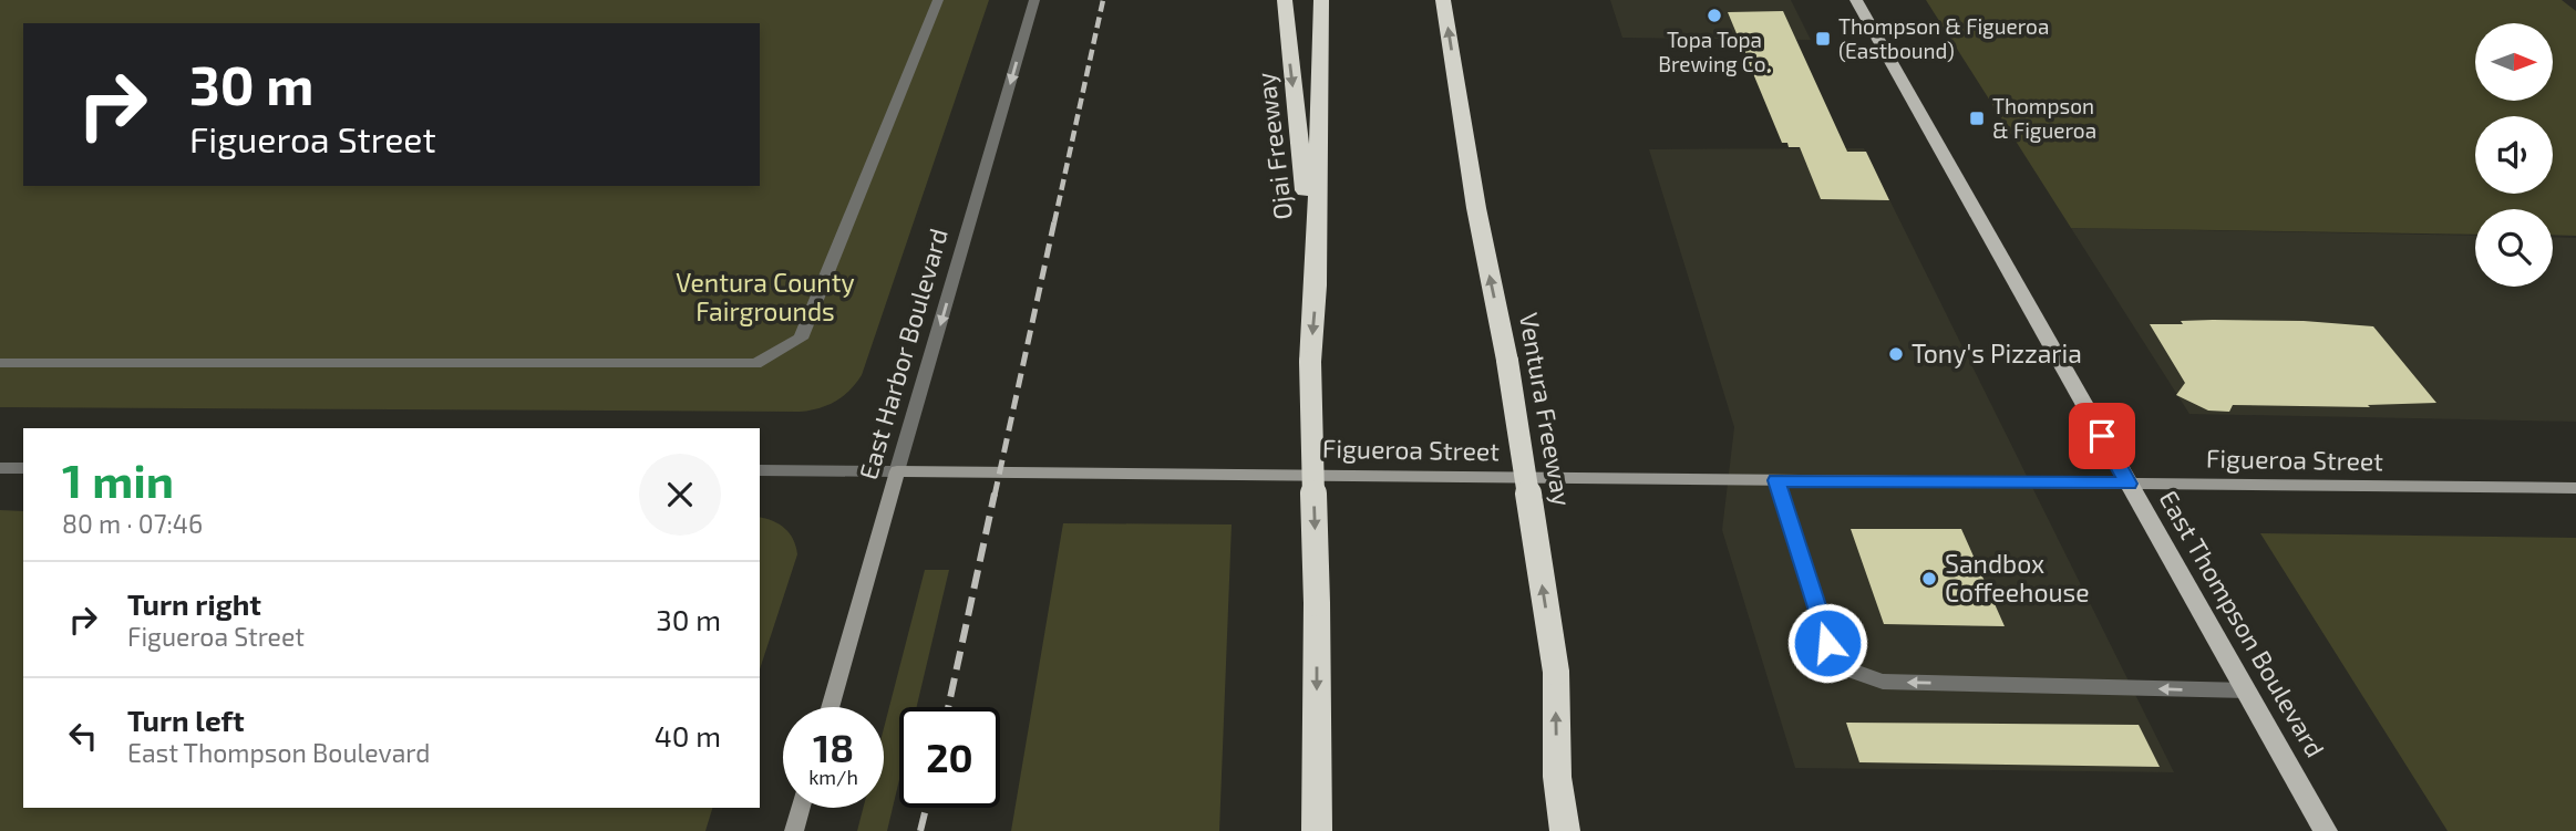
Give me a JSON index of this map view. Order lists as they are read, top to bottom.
{
  "streets": {
    "highway": ["Ojai Freeway", "Ventura Freeway"],
    "main road": ["East Thompson Boulevard"],
    "street": ["East Harbor Boulevard", "Figueroa Street"]
  },
  "crossings": [
    ["East Harbor Boulevard", "Figueroa Street"],
    ["Figueroa Street", "East Thompson Boulevard"]
  ],
  "one_way": ["East Harbor Boulevard"],
  "parks": ["Ventura County Fairgrounds"],
  "places": {
    "other": ["Topa Topa Brewing Co.", "Tony's Pizzaria", "Sandbox Coffeehouse"],
    "transit": ["Thompson & Figueroa (Eastbound)", "Thompson & Figueroa"]
  },
  "north": "right",
  "page": {
    "turn": ["30 m", "Figueroa Street"],
    "heading": ["1 min", "80 m · 07:46"],
    "list": [
      {
        "name": "Turn right",
        "note": "Figueroa Street",
        "value": "30 m"
      },
      {
        "name": "Turn left",
        "note": "East Thompson Boulevard",
        "value": "40 m"
      }
    ],
    "speed": "18 km/h",
    "limit": "20"
  }
}
